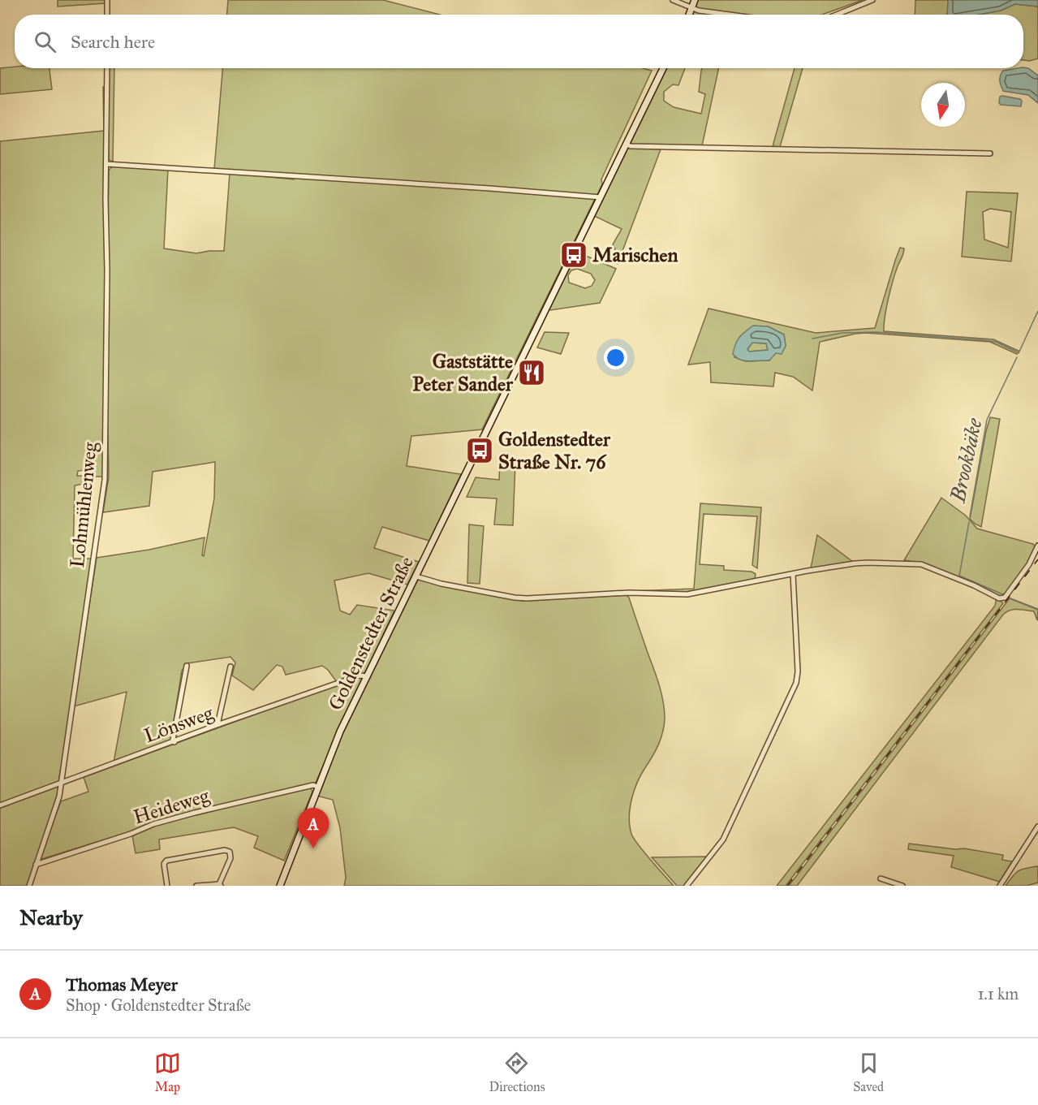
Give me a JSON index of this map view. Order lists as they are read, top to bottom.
{
  "streets": {
    "main road": ["Goldenstedter Straße"],
    "street": ["Lohmühlenweg", "Lönsweg", "Heideweg"]
  },
  "crossings": [
    ["Lohmühlenweg", "Lönsweg"],
    ["Lohmühlenweg", "Heideweg"],
    ["Goldenstedter Straße", "Lönsweg"],
    ["Goldenstedter Straße", "Heideweg"]
  ],
  "water": ["Brookbäke"],
  "places": {
    "bus stop": ["Marischen", "Goldenstedter Straße Nr. 76"],
    "restaurant": ["Gaststätte Peter Sander"]
  },
  "north": "bottom",
  "page": {
    "search": "Search here",
    "pins": "A",
    "heading": "Nearby",
    "list": [
      {
        "mark": "A",
        "name": "Thomas Meyer",
        "note": "Shop · Goldenstedter Straße",
        "value": "1.1 km"
      }
    ],
    "nav": ["Map", "Directions", "Saved"]
  }
}
